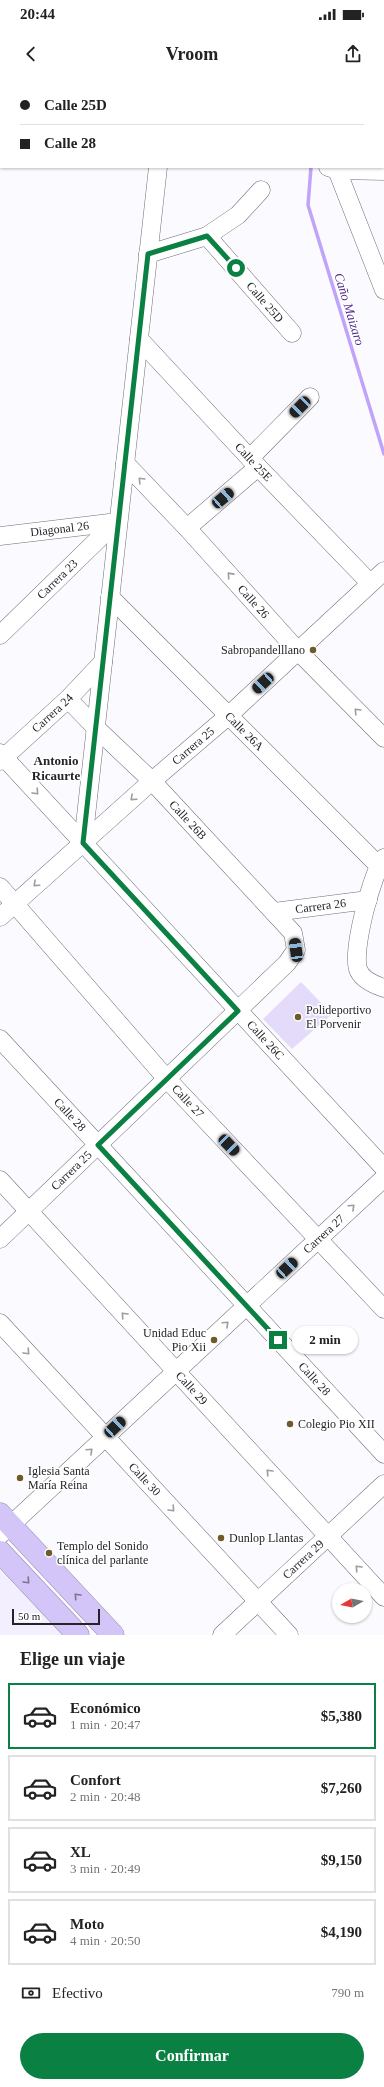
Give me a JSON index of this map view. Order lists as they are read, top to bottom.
{
  "streets": {
    "street": [
      "Calle 25D",
      "Calle 25E",
      "Diagonal 26",
      "Carrera 23",
      "Calle 26",
      "Carrera 24",
      "Calle 26A",
      "Carrera 25",
      "Calle 26B",
      "Carrera 26",
      "Calle 26C",
      "Calle 27",
      "Calle 28",
      "Carrera 27",
      "Calle 29",
      "Calle 30",
      "Carrera 29"
    ]
  },
  "crossings": [
    ["Calle 25E", "Carrera 25"],
    ["Diagonal 26", "Carrera 23"],
    ["Calle 26", "Carrera 25"],
    ["Carrera 24", "Calle 26B"],
    ["Carrera 24", "Calle 26C"],
    ["Calle 26A", "Carrera 25"],
    ["Carrera 25", "Calle 26B"],
    ["Carrera 25", "Calle 26C"],
    ["Carrera 25", "Calle 27"],
    ["Carrera 25", "Calle 28"],
    ["Carrera 25", "Calle 29"],
    ["Calle 26B", "Carrera 26"],
    ["Calle 27", "Carrera 27"],
    ["Calle 28", "Carrera 27"],
    ["Carrera 27", "Calle 29"],
    ["Carrera 27", "Calle 30"],
    ["Calle 29", "Carrera 29"],
    ["Calle 30", "Carrera 29"]
  ],
  "one_way": [
    "Calle 26",
    "Carrera 27",
    "Calle 29",
    "Calle 30"
  ],
  "districts": ["Antonio Ricaurte"],
  "water": ["Caño Maizaro"],
  "places": [
    "Sabropandelllano",
    "Polideportivo El Porvenir",
    "Unidad Educ Pio Xii",
    "Colegio Pio XII",
    "Iglesia Santa María Reina",
    "Dunlop Llantas",
    "Templo del Sonido clínica del parlante"
  ],
  "scale_bar": "50 m",
  "north": "left",
  "page": {
    "status": "20:44",
    "header": "Vroom",
    "banner": ["Calle 25D", "Calle 28"],
    "bubble": "2 min",
    "scale": "50 m",
    "heading": "Elige un viaje",
    "list": [
      {
        "name": "Económico",
        "note": "1 min · 20:47",
        "value": "$5,380"
      },
      {
        "name": "Confort",
        "note": "2 min · 20:48",
        "value": "$7,260"
      },
      {
        "name": "XL",
        "note": "3 min · 20:49",
        "value": "$9,150"
      },
      {
        "name": "Moto",
        "note": "4 min · 20:50",
        "value": "$4,190"
      }
    ],
    "pay": ["Efectivo", "790 m"],
    "buttons": "Confirmar"
  }
}
